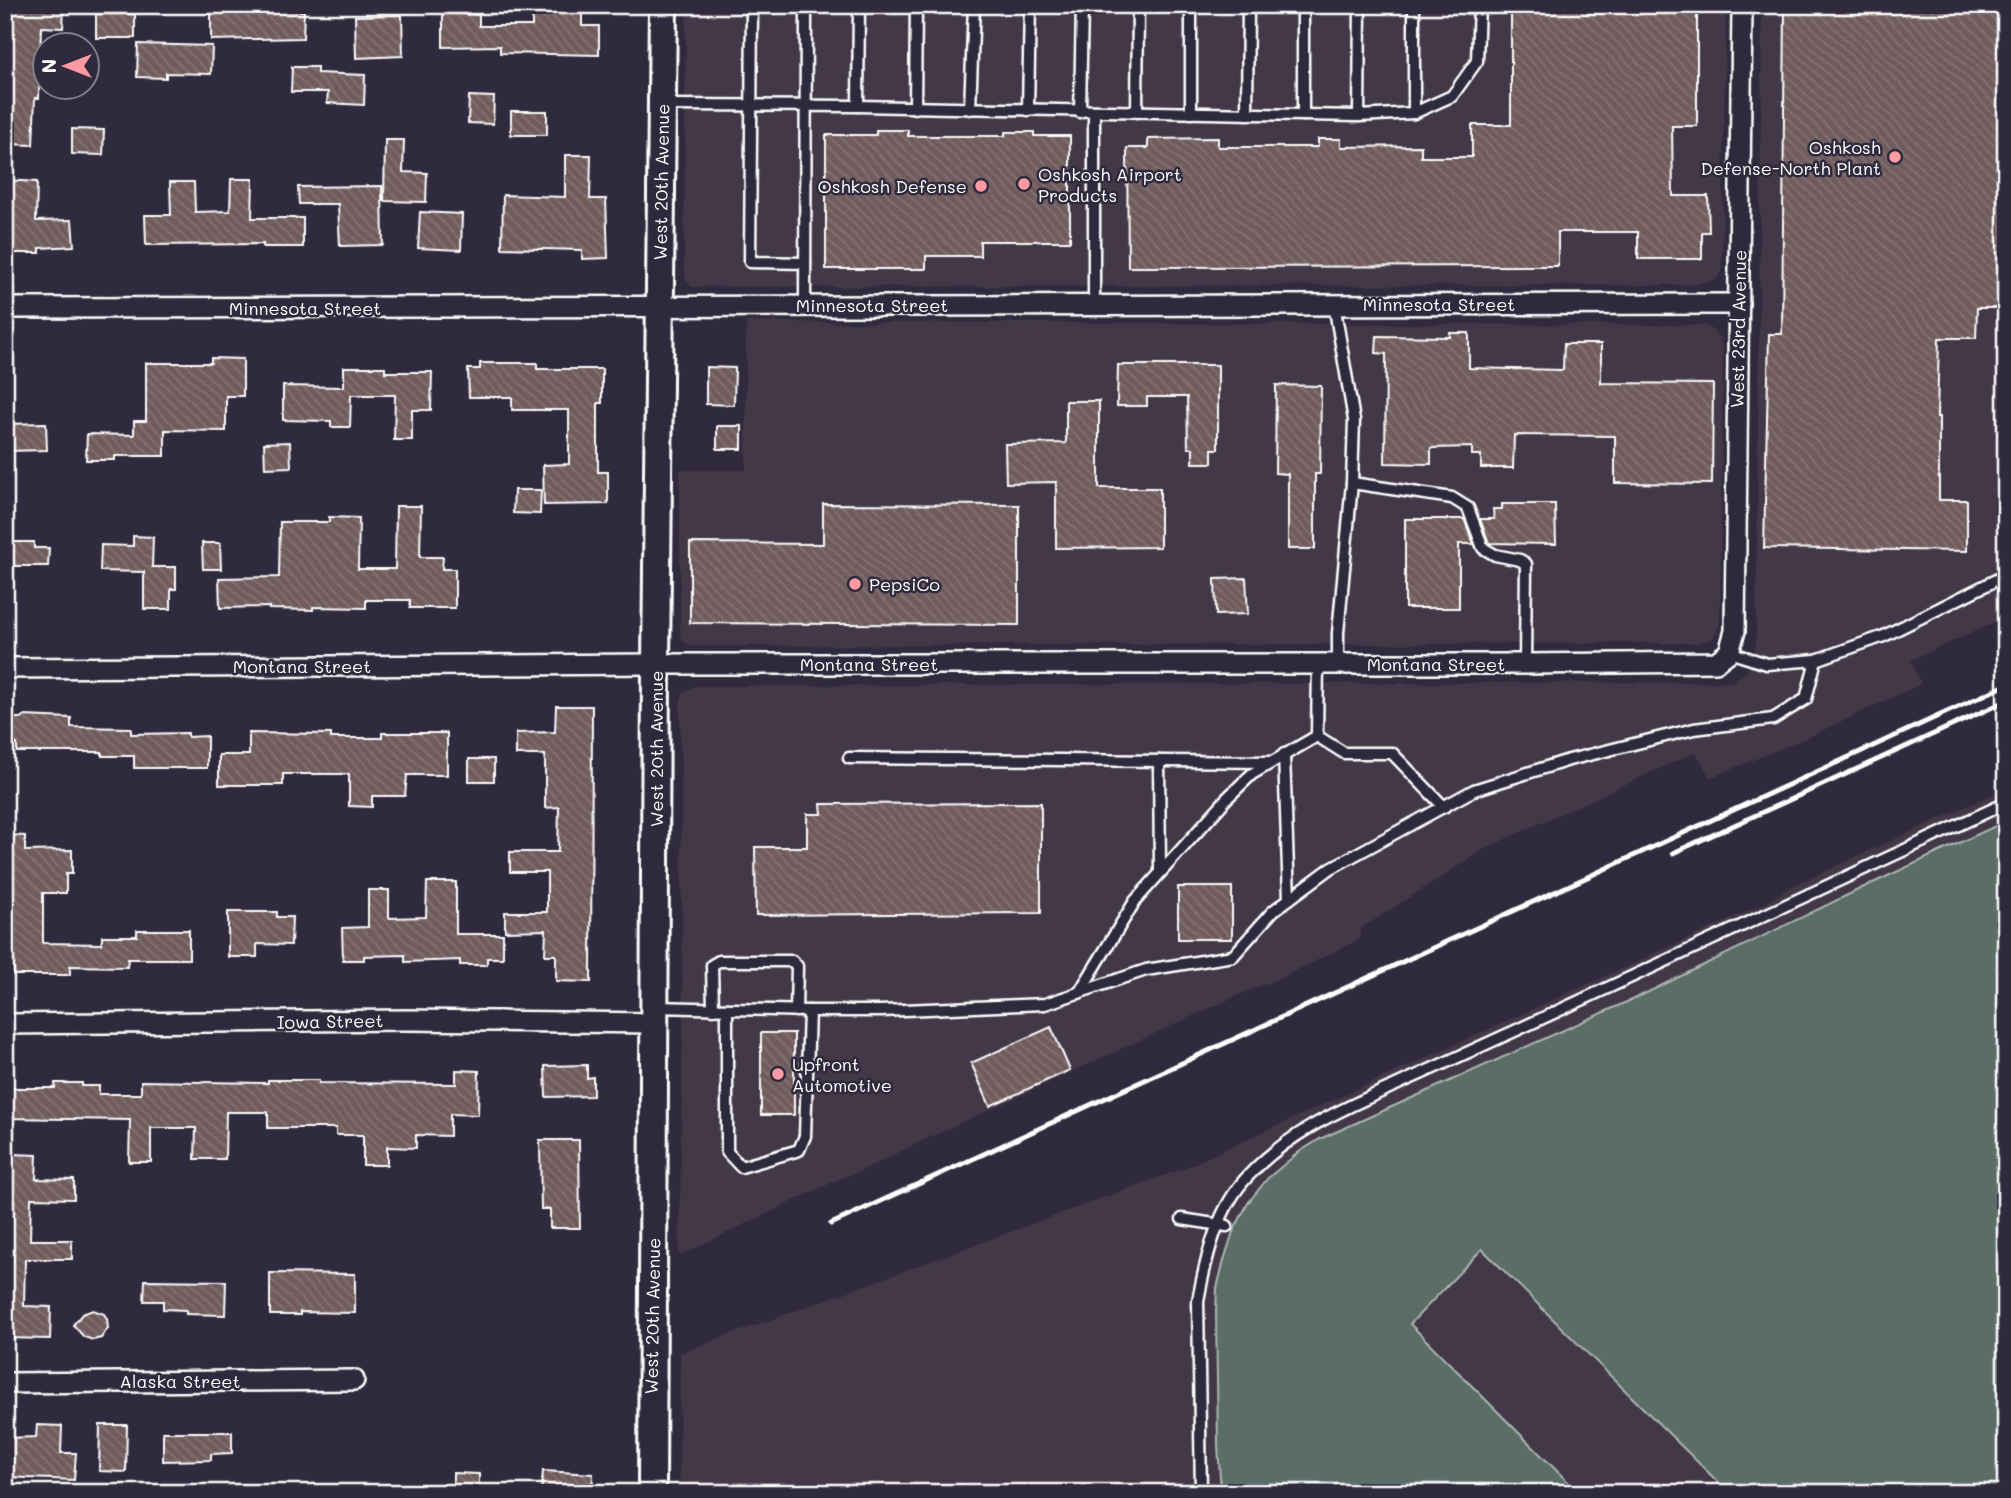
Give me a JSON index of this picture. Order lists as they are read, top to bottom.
{
  "streets": {
    "main road": ["West 20th Avenue"],
    "street": [
      "Minnesota Street",
      "West 23rd Avenue",
      "Montana Street",
      "Iowa Street",
      "Alaska Street"
    ]
  },
  "crossings": [
    ["West 20th Avenue", "Minnesota Street"],
    ["West 20th Avenue", "Montana Street"],
    ["West 20th Avenue", "Iowa Street"],
    ["Minnesota Street", "West 23rd Avenue"],
    ["West 23rd Avenue", "Montana Street"]
  ],
  "places": [
    "Oshkosh Defense-North Plant",
    "Oshkosh Airport Products",
    "Oshkosh Defense",
    "PepsiCo",
    "Upfront Automotive"
  ],
  "north": "left"
}
